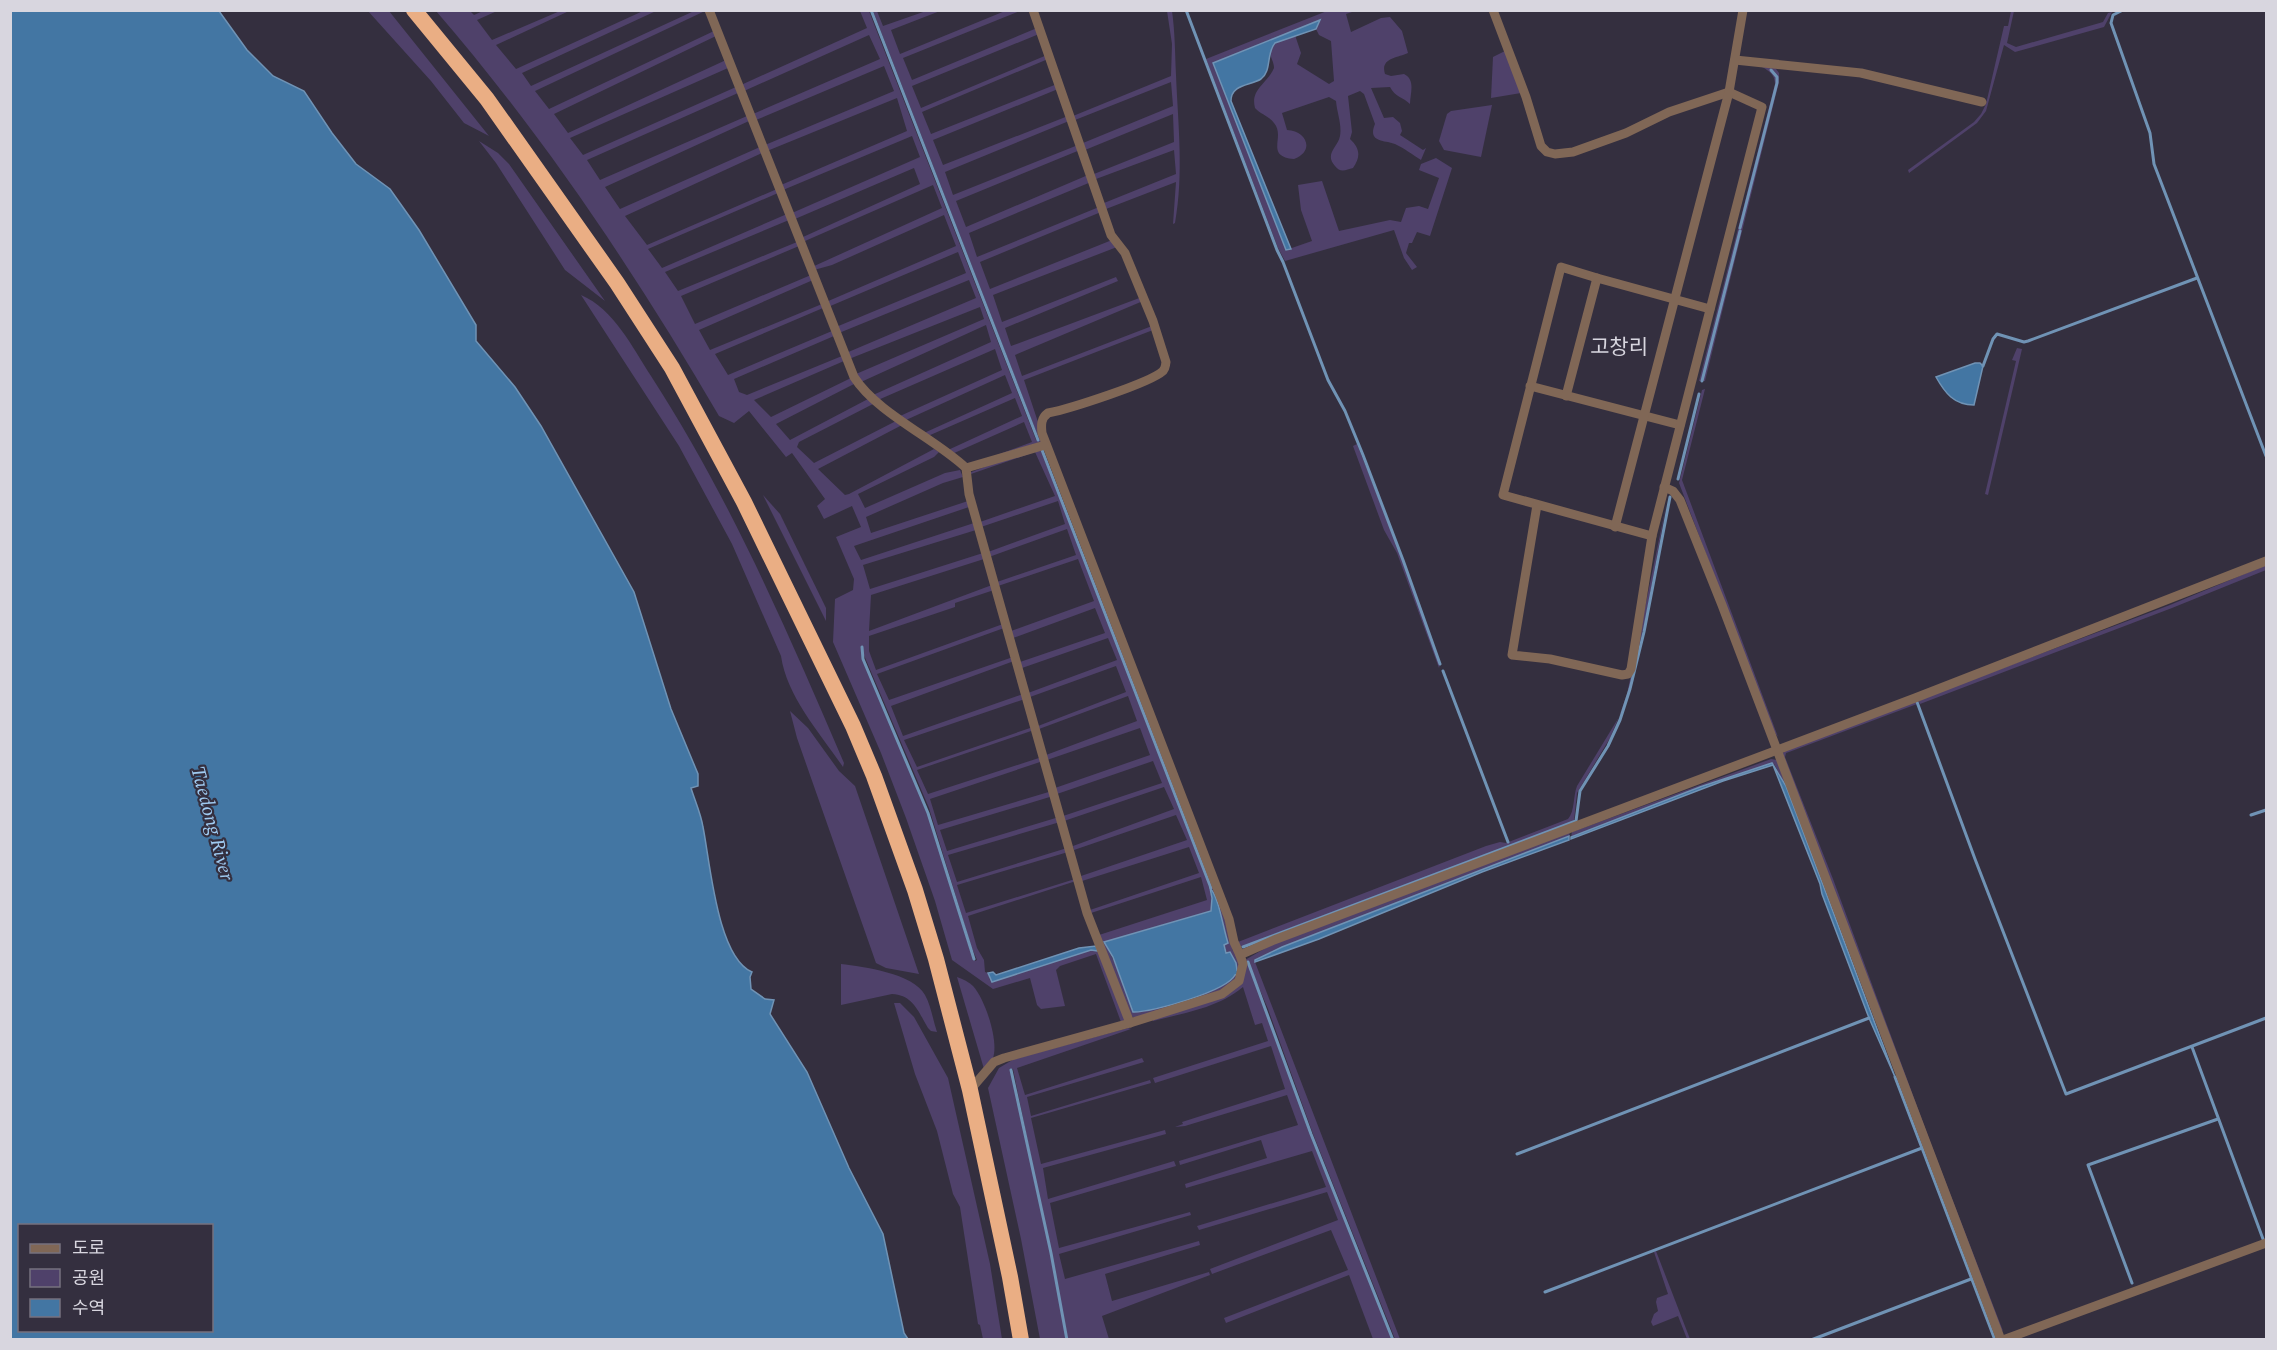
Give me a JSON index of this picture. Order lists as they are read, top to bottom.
{
  "districts": ["고창리"],
  "water": ["Taedong River"],
  "legend": ["도로", "공원", "수역"]
}
